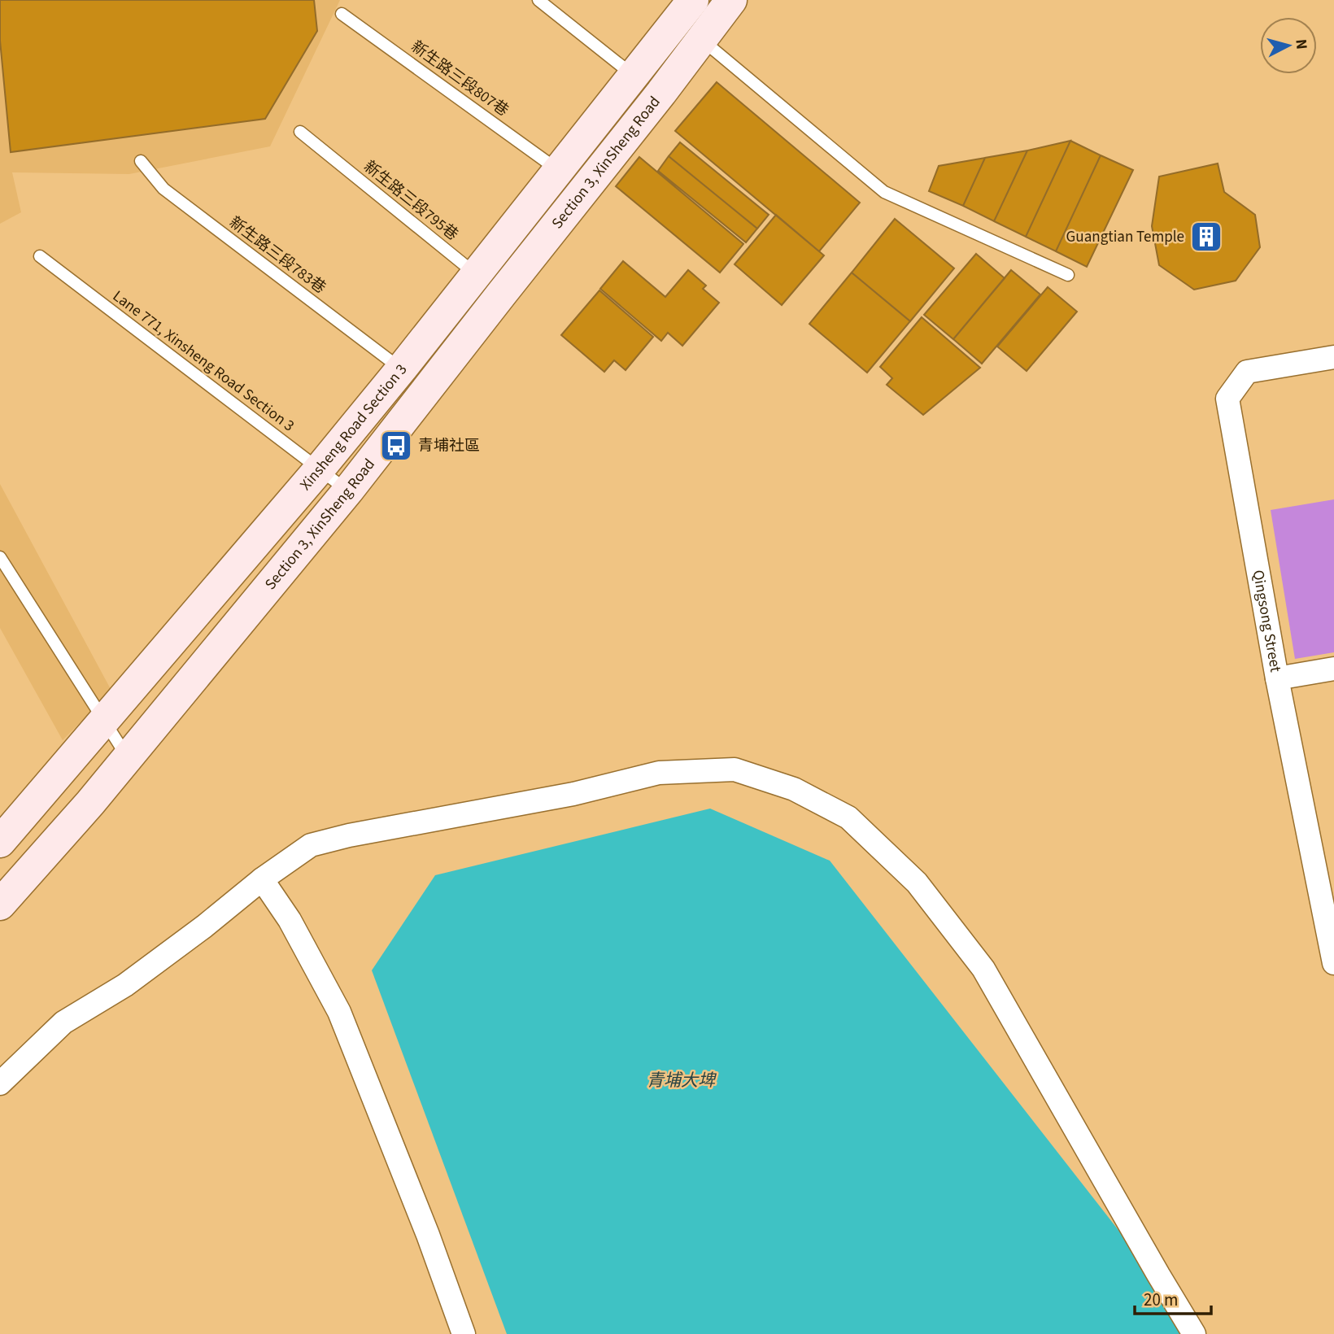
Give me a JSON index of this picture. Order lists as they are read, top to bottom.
{
  "streets": {
    "main road": ["Section 3, XinSheng Road", "Xinsheng Road Section 3"],
    "street": ["Qingsong Street"],
    "lane": [
      "新生路三段807巷",
      "新生路三段795巷",
      "新生路三段783巷",
      "Lane 771, Xinsheng Road Section 3"
    ]
  },
  "crossings": [
    ["新生路三段807巷", "Xinsheng Road Section 3"],
    ["Section 3, XinSheng Road", "新生路三段795巷"],
    ["Section 3, XinSheng Road", "Lane 771, Xinsheng Road Section 3"],
    ["Section 3, XinSheng Road", "Xinsheng Road Section 3"],
    ["新生路三段795巷", "Xinsheng Road Section 3"],
    ["新生路三段783巷", "Xinsheng Road Section 3"],
    ["Lane 771, Xinsheng Road Section 3", "Xinsheng Road Section 3"]
  ],
  "water": ["青埔大埤"],
  "places": {
    "building": ["Guangtian Temple"],
    "bus stop": ["青埔社區"]
  },
  "scale_bar": "20 m",
  "north": "right"
}
